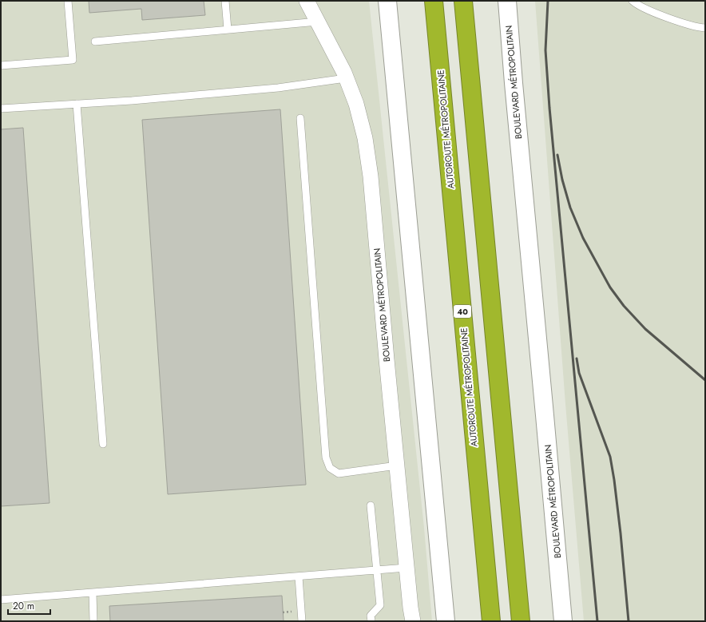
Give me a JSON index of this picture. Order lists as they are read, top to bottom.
{
  "streets": {
    "highway": ["AUTOROUTE MÉTROPOLITAINE", "40"],
    "main road": ["BOULEVARD MÉTROPOLITAIN"]
  },
  "scale_bar": "20 m"
}
